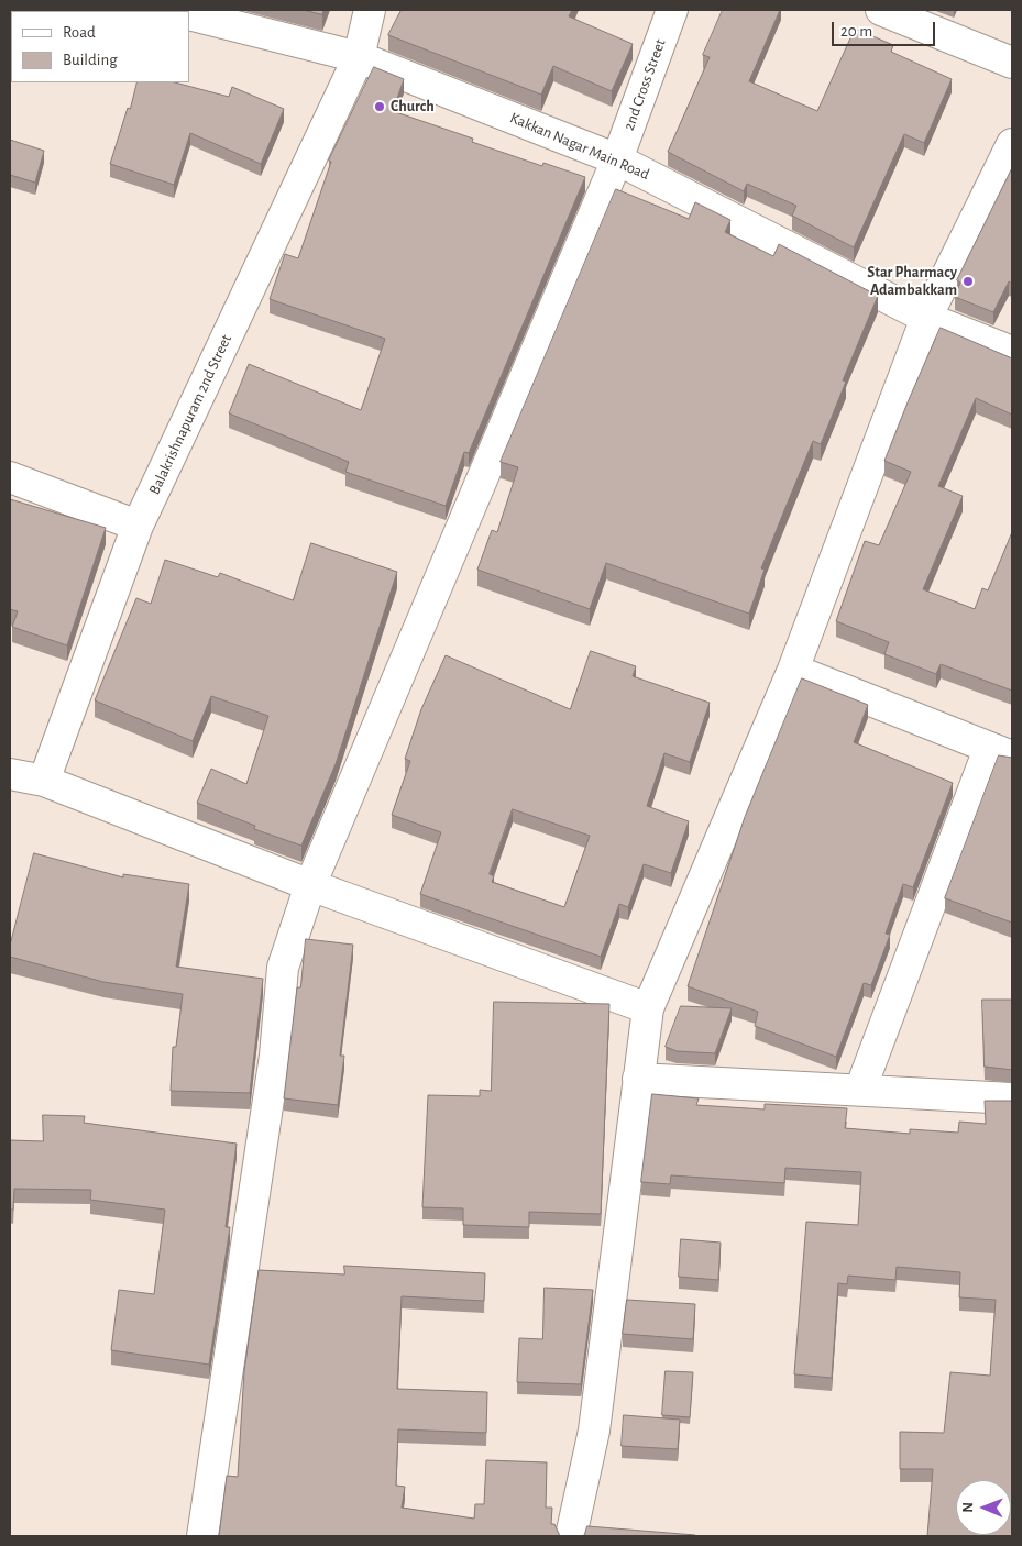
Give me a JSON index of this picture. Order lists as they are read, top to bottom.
{
  "streets": {
    "street": ["2nd Cross Street", "Kakkan Nagar Main Road", "Balakrishnapuram 2nd Street"]
  },
  "crossings": [
    ["2nd Cross Street", "Kakkan Nagar Main Road"],
    ["Kakkan Nagar Main Road", "Balakrishnapuram 2nd Street"]
  ],
  "places": ["Church", "Star Pharmacy Adambakkam"],
  "legend": ["Road", "Building"],
  "scale_bar": "20 m",
  "north": "left"
}
